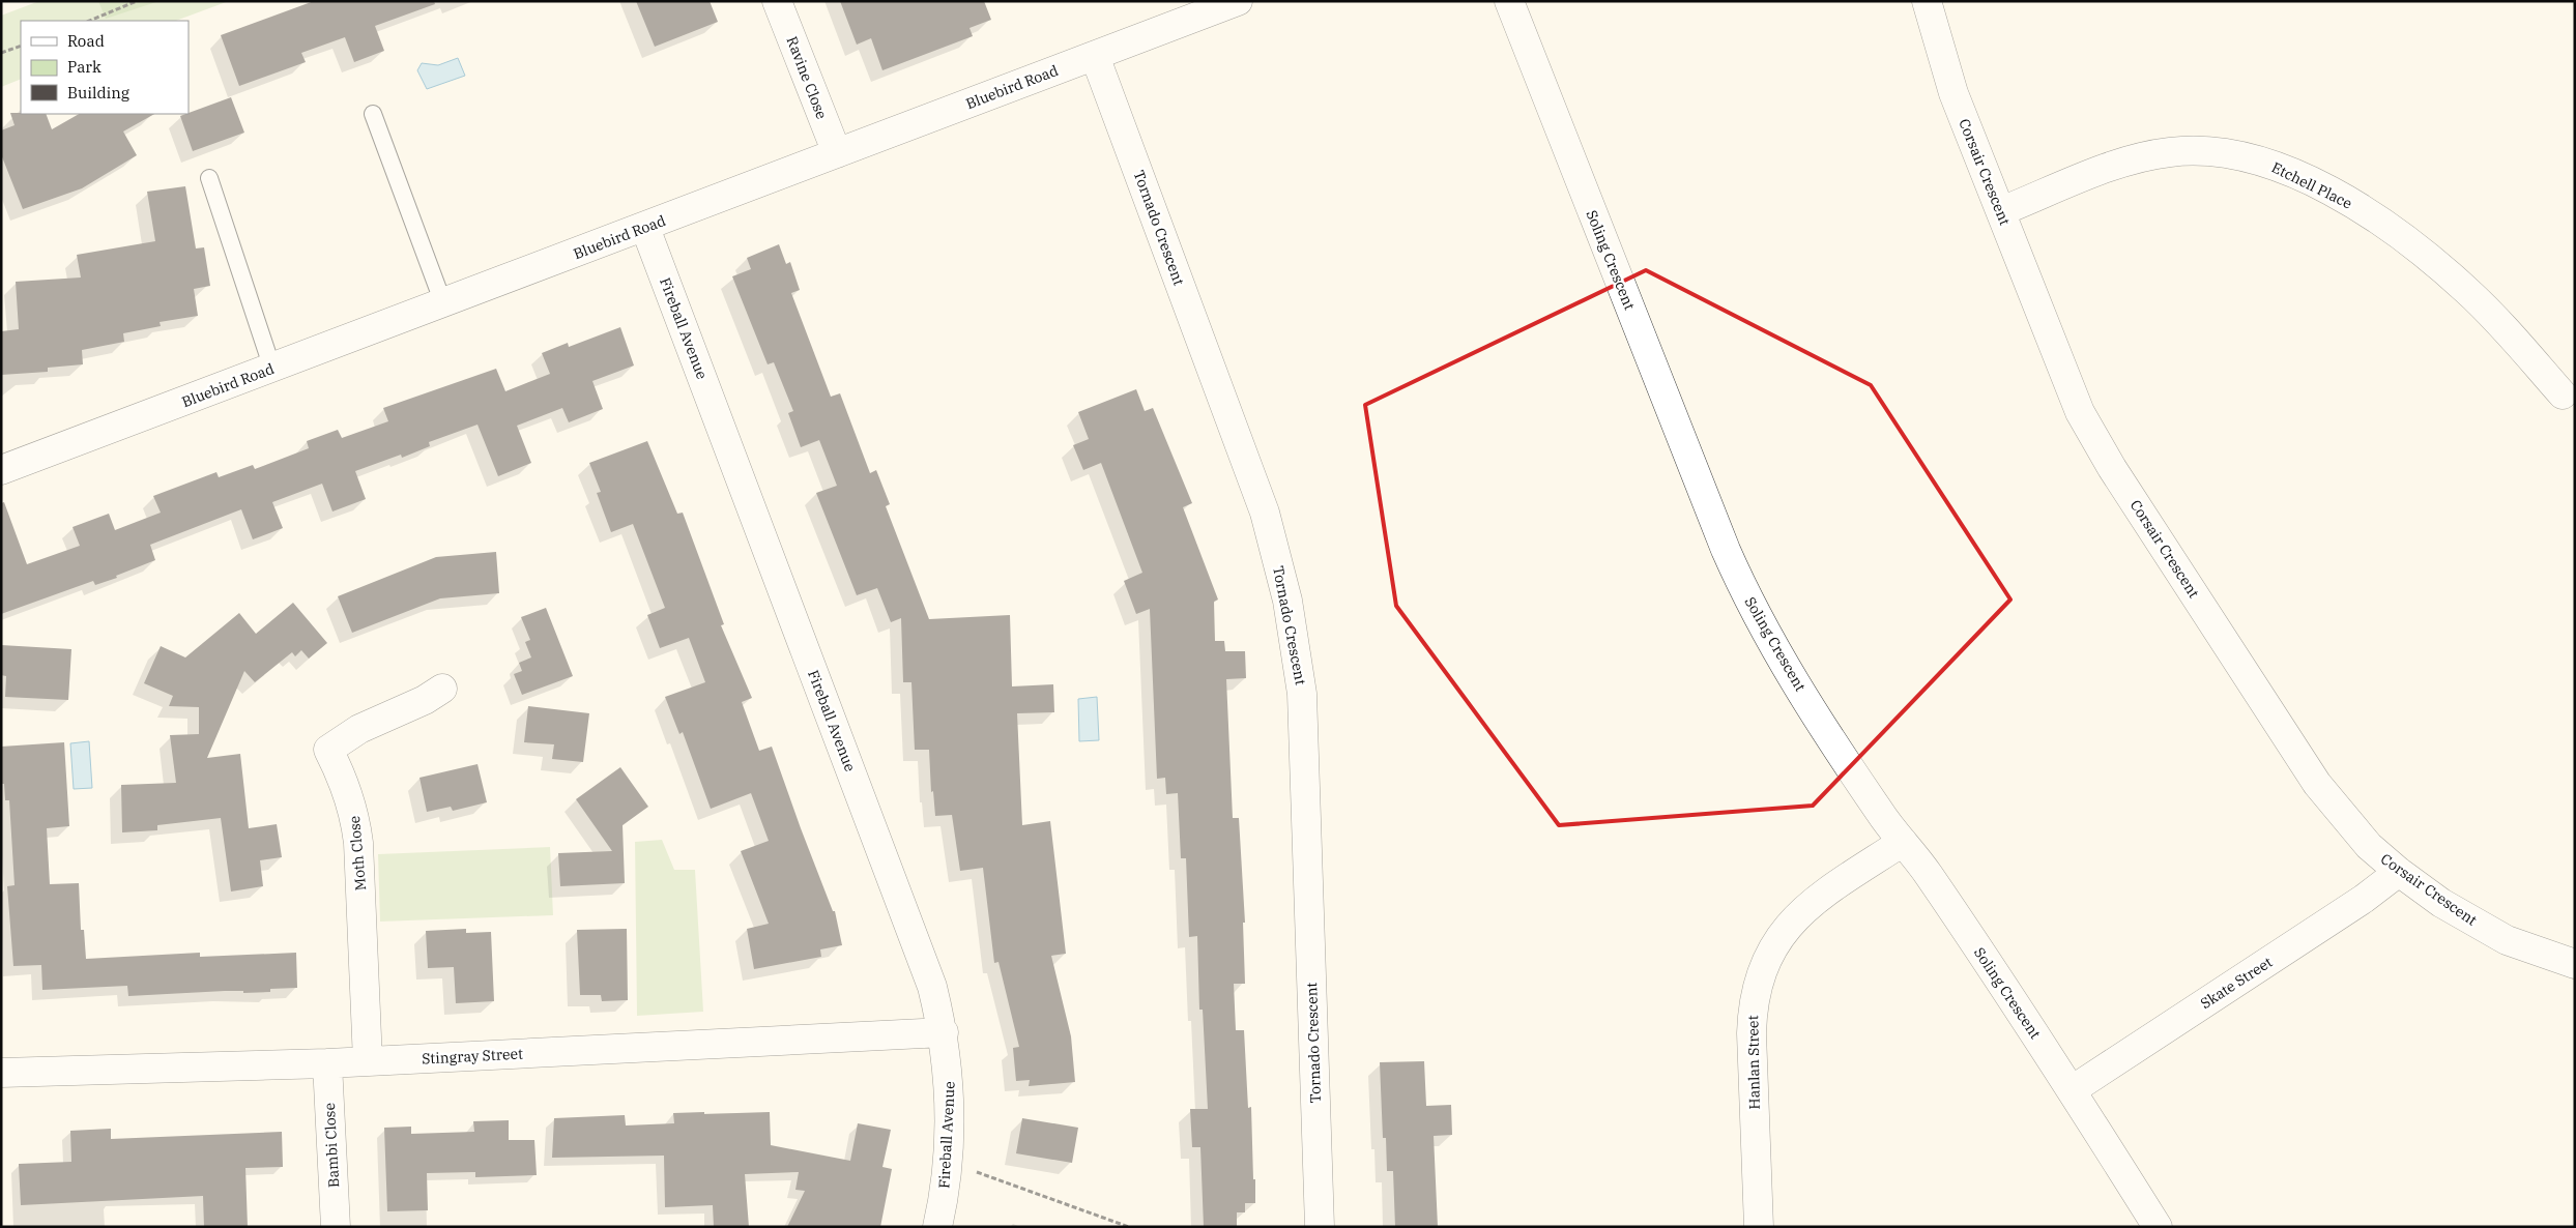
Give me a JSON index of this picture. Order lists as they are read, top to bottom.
{
  "streets": {
    "street": [
      "Ravine Close",
      "Bluebird Road",
      "Corsair Crescent",
      "Etchell Place",
      "Tornado Crescent",
      "Soling Crescent",
      "Fireball Avenue",
      "Moth Close",
      "Skate Street",
      "Stingray Street",
      "Hanlan Street",
      "Bambi Close"
    ]
  },
  "crossings": [
    ["Ravine Close", "Bluebird Road"],
    ["Bluebird Road", "Tornado Crescent"],
    ["Bluebird Road", "Fireball Avenue"],
    ["Corsair Crescent", "Etchell Place"],
    ["Corsair Crescent", "Skate Street"],
    ["Soling Crescent", "Skate Street"],
    ["Soling Crescent", "Hanlan Street"],
    ["Fireball Avenue", "Stingray Street"],
    ["Moth Close", "Stingray Street"],
    ["Stingray Street", "Bambi Close"]
  ],
  "legend": ["Road", "Park", "Building"]
}
